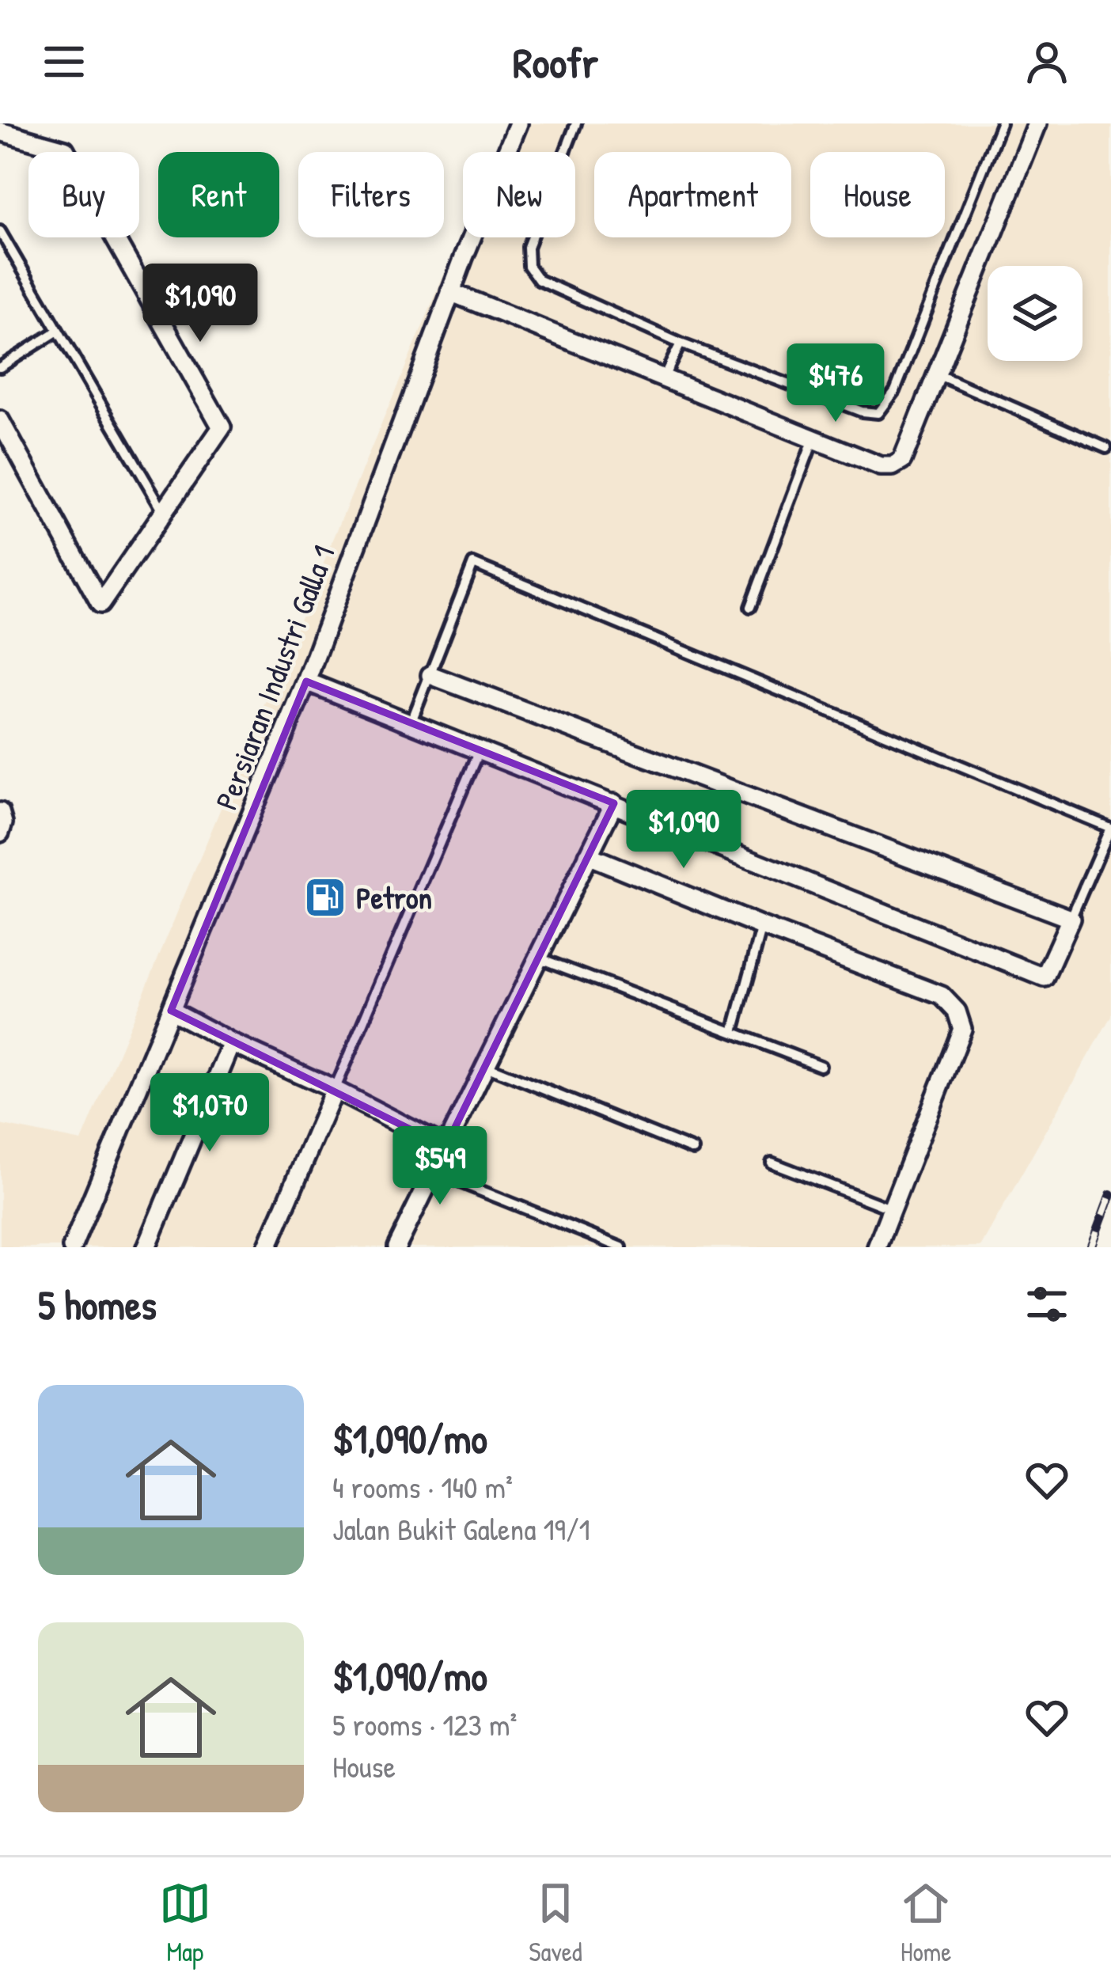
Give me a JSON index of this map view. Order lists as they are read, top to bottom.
{
  "streets": {
    "street": ["Persiaran Industri Galla 1"]
  },
  "places": {
    "fuel station": ["Petron"]
  },
  "page": {
    "header": "Roofr",
    "chip": [
      "Buy",
      "Rent",
      "Filters",
      "New",
      "Apartment",
      "House"
    ],
    "price": [
      "$1,090",
      "$476",
      "$1,090",
      "$1,070",
      "$549"
    ],
    "heading": "5 homes",
    "list": [
      {
        "name": "$1,090/mo",
        "note": "4 rooms · 140 m² · Jalan Bukit Galena 19/1"
      },
      {
        "name": "$1,090/mo",
        "note": "5 rooms · 123 m² · House"
      }
    ],
    "tabs": ["Map", "Saved", "Home"]
  }
}
